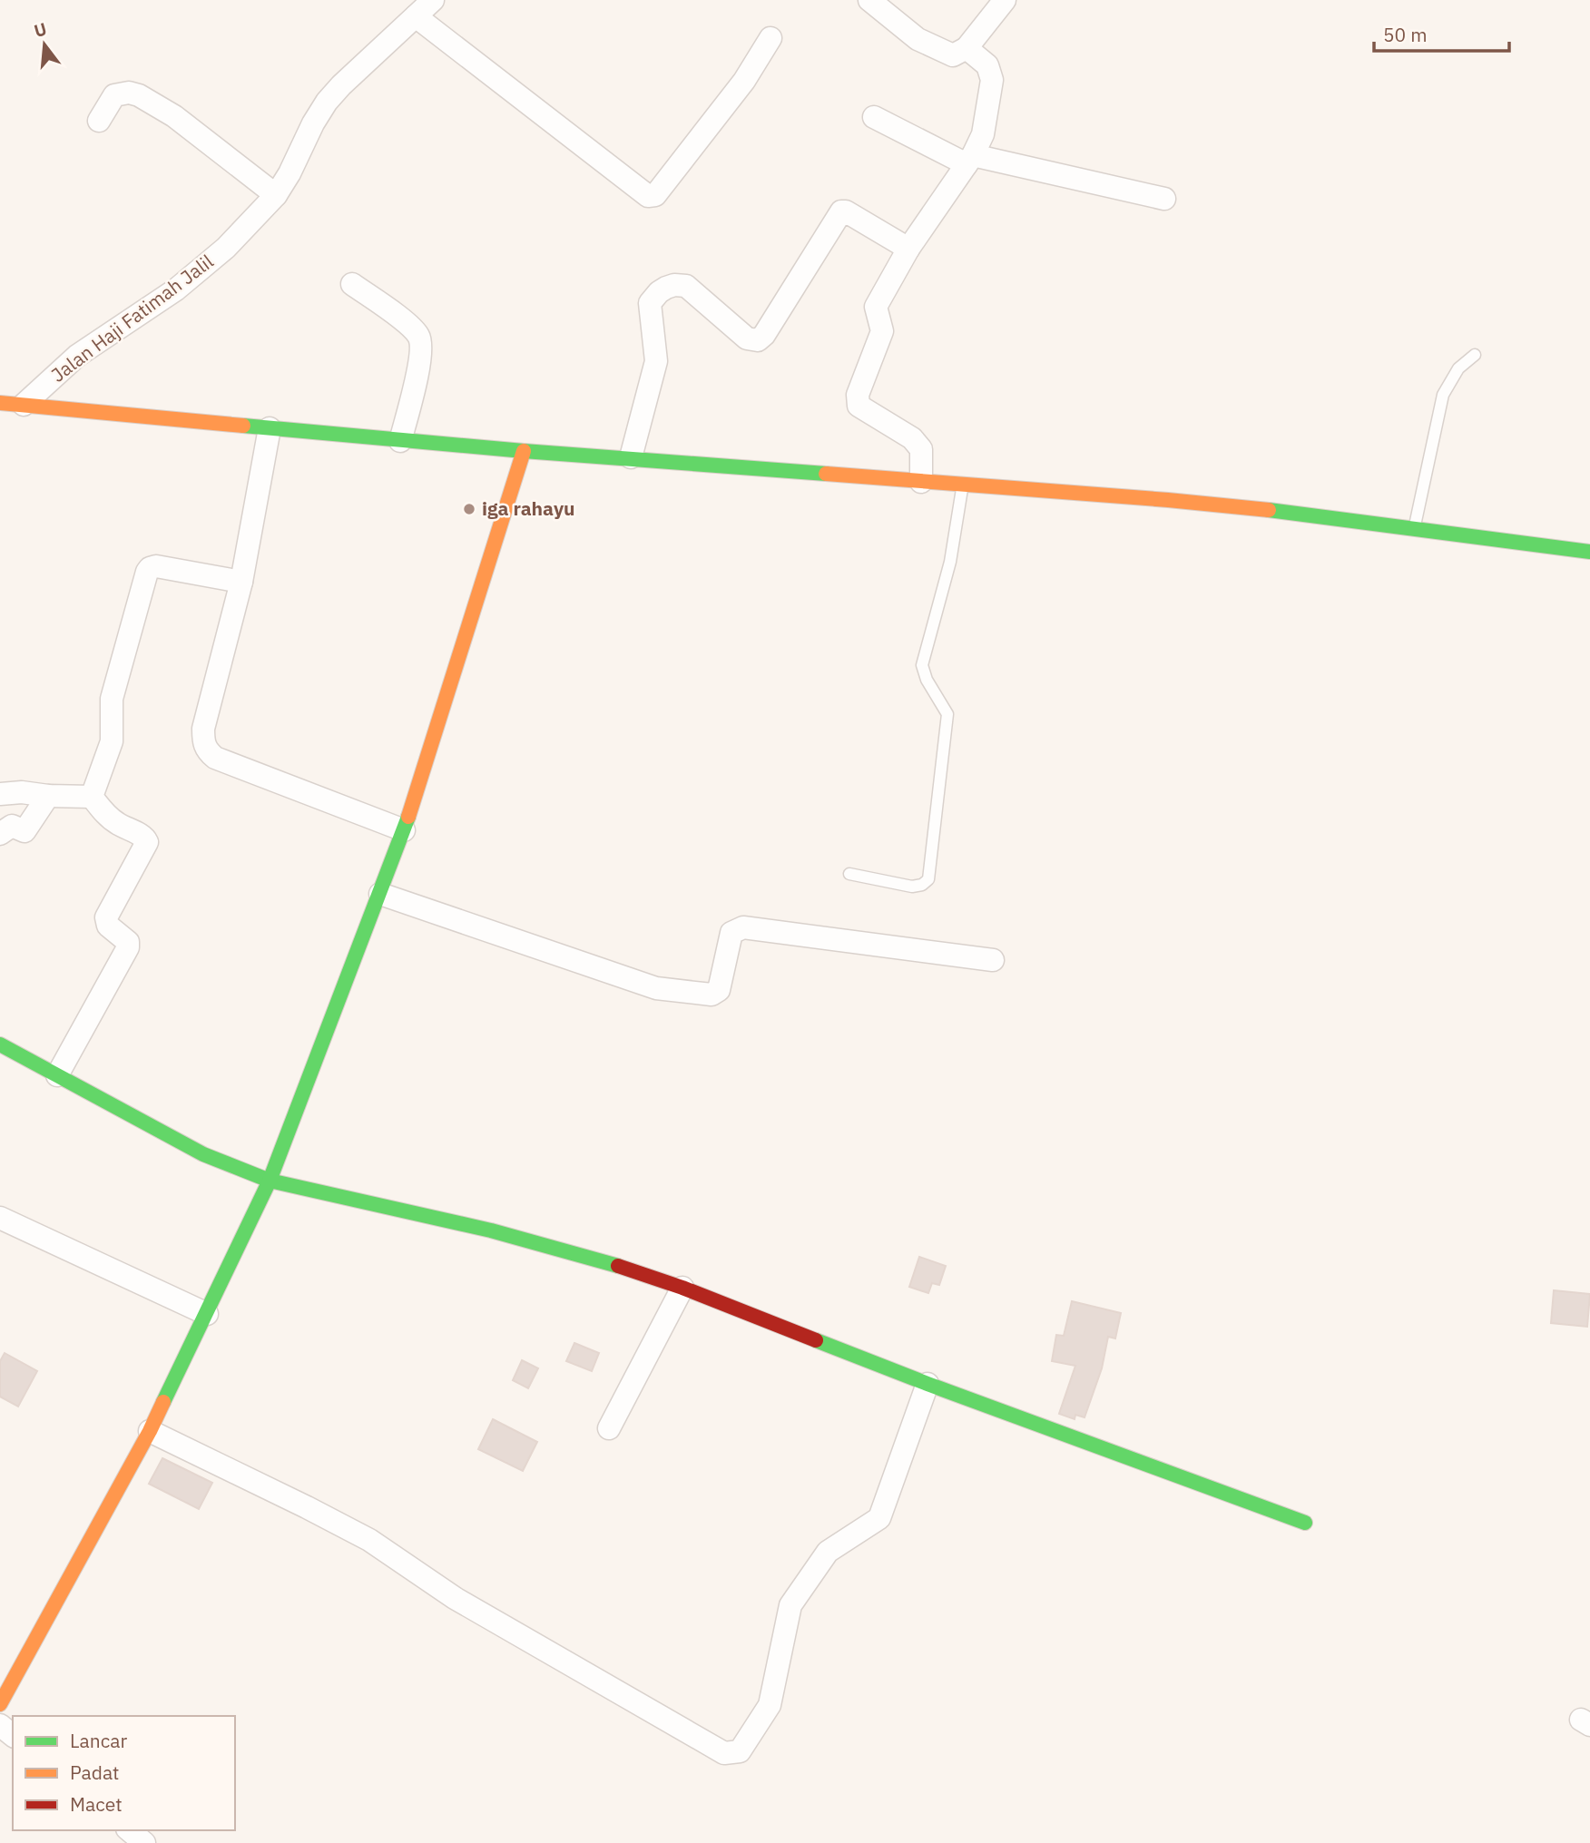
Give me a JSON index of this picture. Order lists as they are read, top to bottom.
{
  "streets": {
    "street": ["Jalan Haji Fatimah Jalil"]
  },
  "places": ["iga rahayu"],
  "legend": ["Lancar", "Padat", "Macet"],
  "scale_bar": "50 m",
  "north": "top"
}
